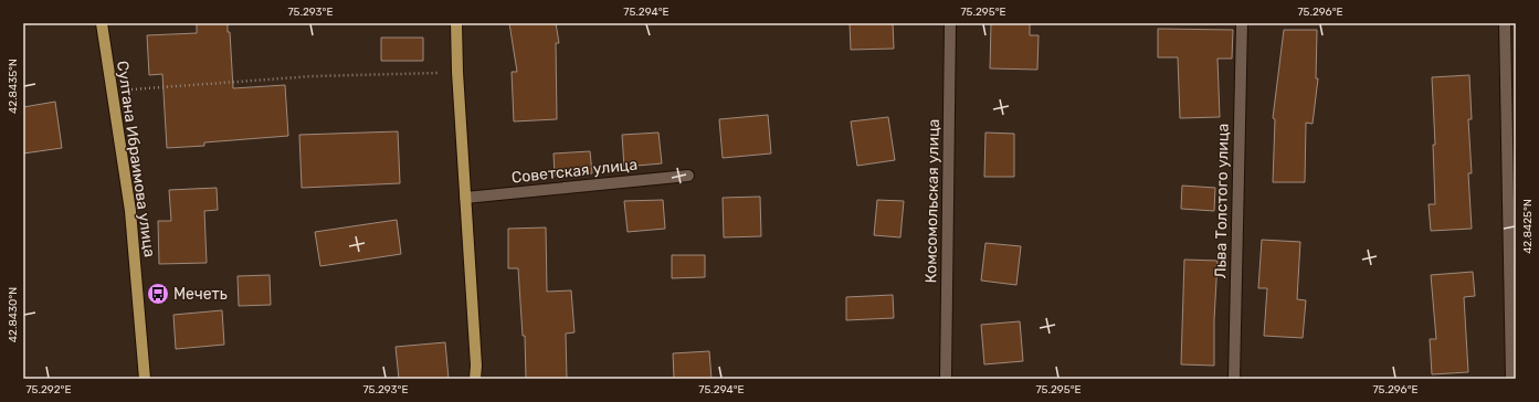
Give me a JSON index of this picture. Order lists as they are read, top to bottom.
{
  "streets": {
    "main road": ["Султана Ибраимова улица"],
    "street": ["Советская улица", "Комсомольская улица", "Льва Толстого улица"]
  },
  "places": {
    "bus stop": ["Мечеть"]
  },
  "coordinates": [
    "75.293°E",
    "75.294°E",
    "75.295°E",
    "75.296°E",
    "42.8435°N",
    "42.8425°N",
    "42.8430°N",
    "75.292°E"
  ]
}
